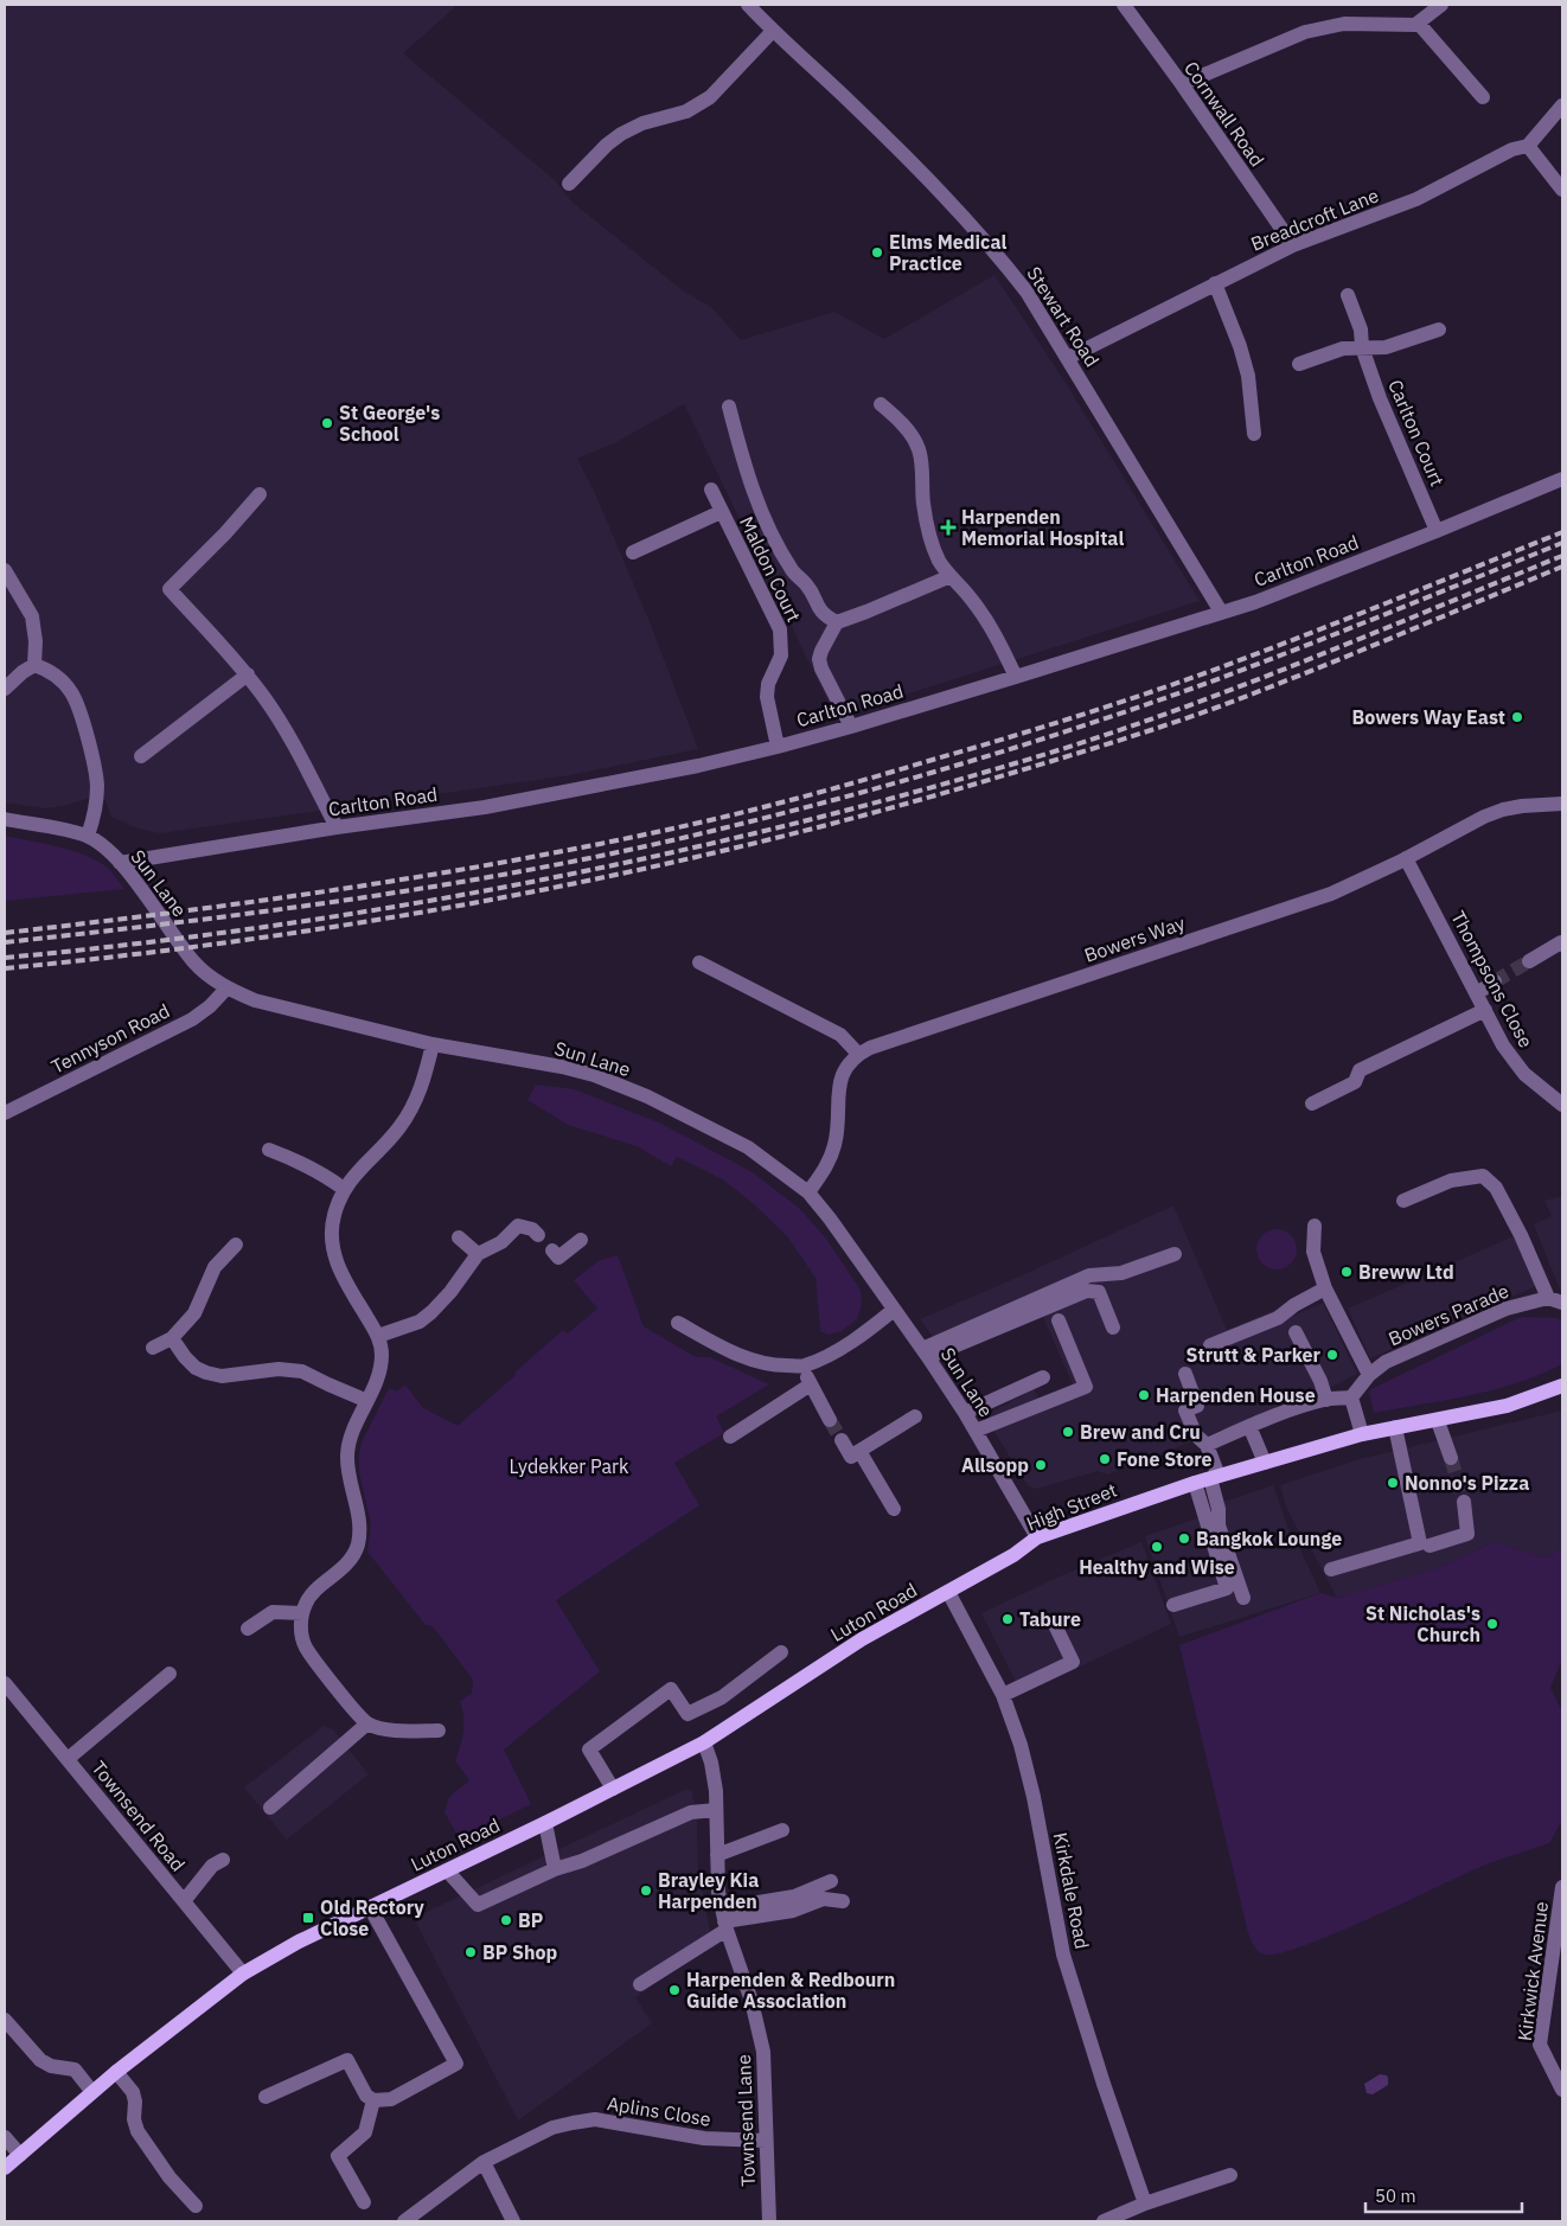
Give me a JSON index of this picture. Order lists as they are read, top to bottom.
{
  "streets": {
    "main road": ["High Street", "Luton Road"],
    "street": [
      "Cornwall Road",
      "Breadcroft Lane",
      "Stewart Road",
      "Carlton Court",
      "Carlton Road",
      "Maldon Court",
      "Sun Lane",
      "Bowers Way",
      "Thompsons Close",
      "Tennyson Road",
      "Bowers Parade",
      "Townsend Road",
      "Kirkdale Road",
      "Kirkwick Avenue",
      "Aplins Close",
      "Townsend Lane"
    ]
  },
  "crossings": [
    ["Cornwall Road", "Breadcroft Lane"],
    ["Breadcroft Lane", "Stewart Road"],
    ["Stewart Road", "Carlton Road"],
    ["Carlton Court", "Carlton Road"],
    ["Carlton Road", "Maldon Court"],
    ["Carlton Road", "Sun Lane"],
    ["Sun Lane", "Tennyson Road"],
    ["Sun Lane", "High Street"],
    ["Bowers Way", "Thompsons Close"],
    ["High Street", "Luton Road"],
    ["High Street", "Kirkdale Road"],
    ["Luton Road", "Townsend Road"],
    ["Luton Road", "Kirkdale Road"],
    ["Luton Road", "Townsend Lane"],
    ["Aplins Close", "Townsend Lane"]
  ],
  "parks": ["Lydekker Park"],
  "places": {
    "other": [
      "Elms Medical Practice",
      "St George's School",
      "Bowers Way East",
      "Breww Ltd",
      "Strutt & Parker",
      "Harpenden House",
      "Brew and Cru",
      "Fone Store",
      "Allsopp",
      "Nonno's Pizza",
      "Bangkok Lounge",
      "Healthy and Wise",
      "Tabure",
      "St Nicholas's Church",
      "Brayley Kia Harpenden",
      "BP",
      "BP Shop",
      "Harpenden & Redbourn Guide Association"
    ],
    "health": ["Harpenden Memorial Hospital"],
    "transit": ["Old Rectory Close"]
  },
  "scale_bar": "50 m"
}
